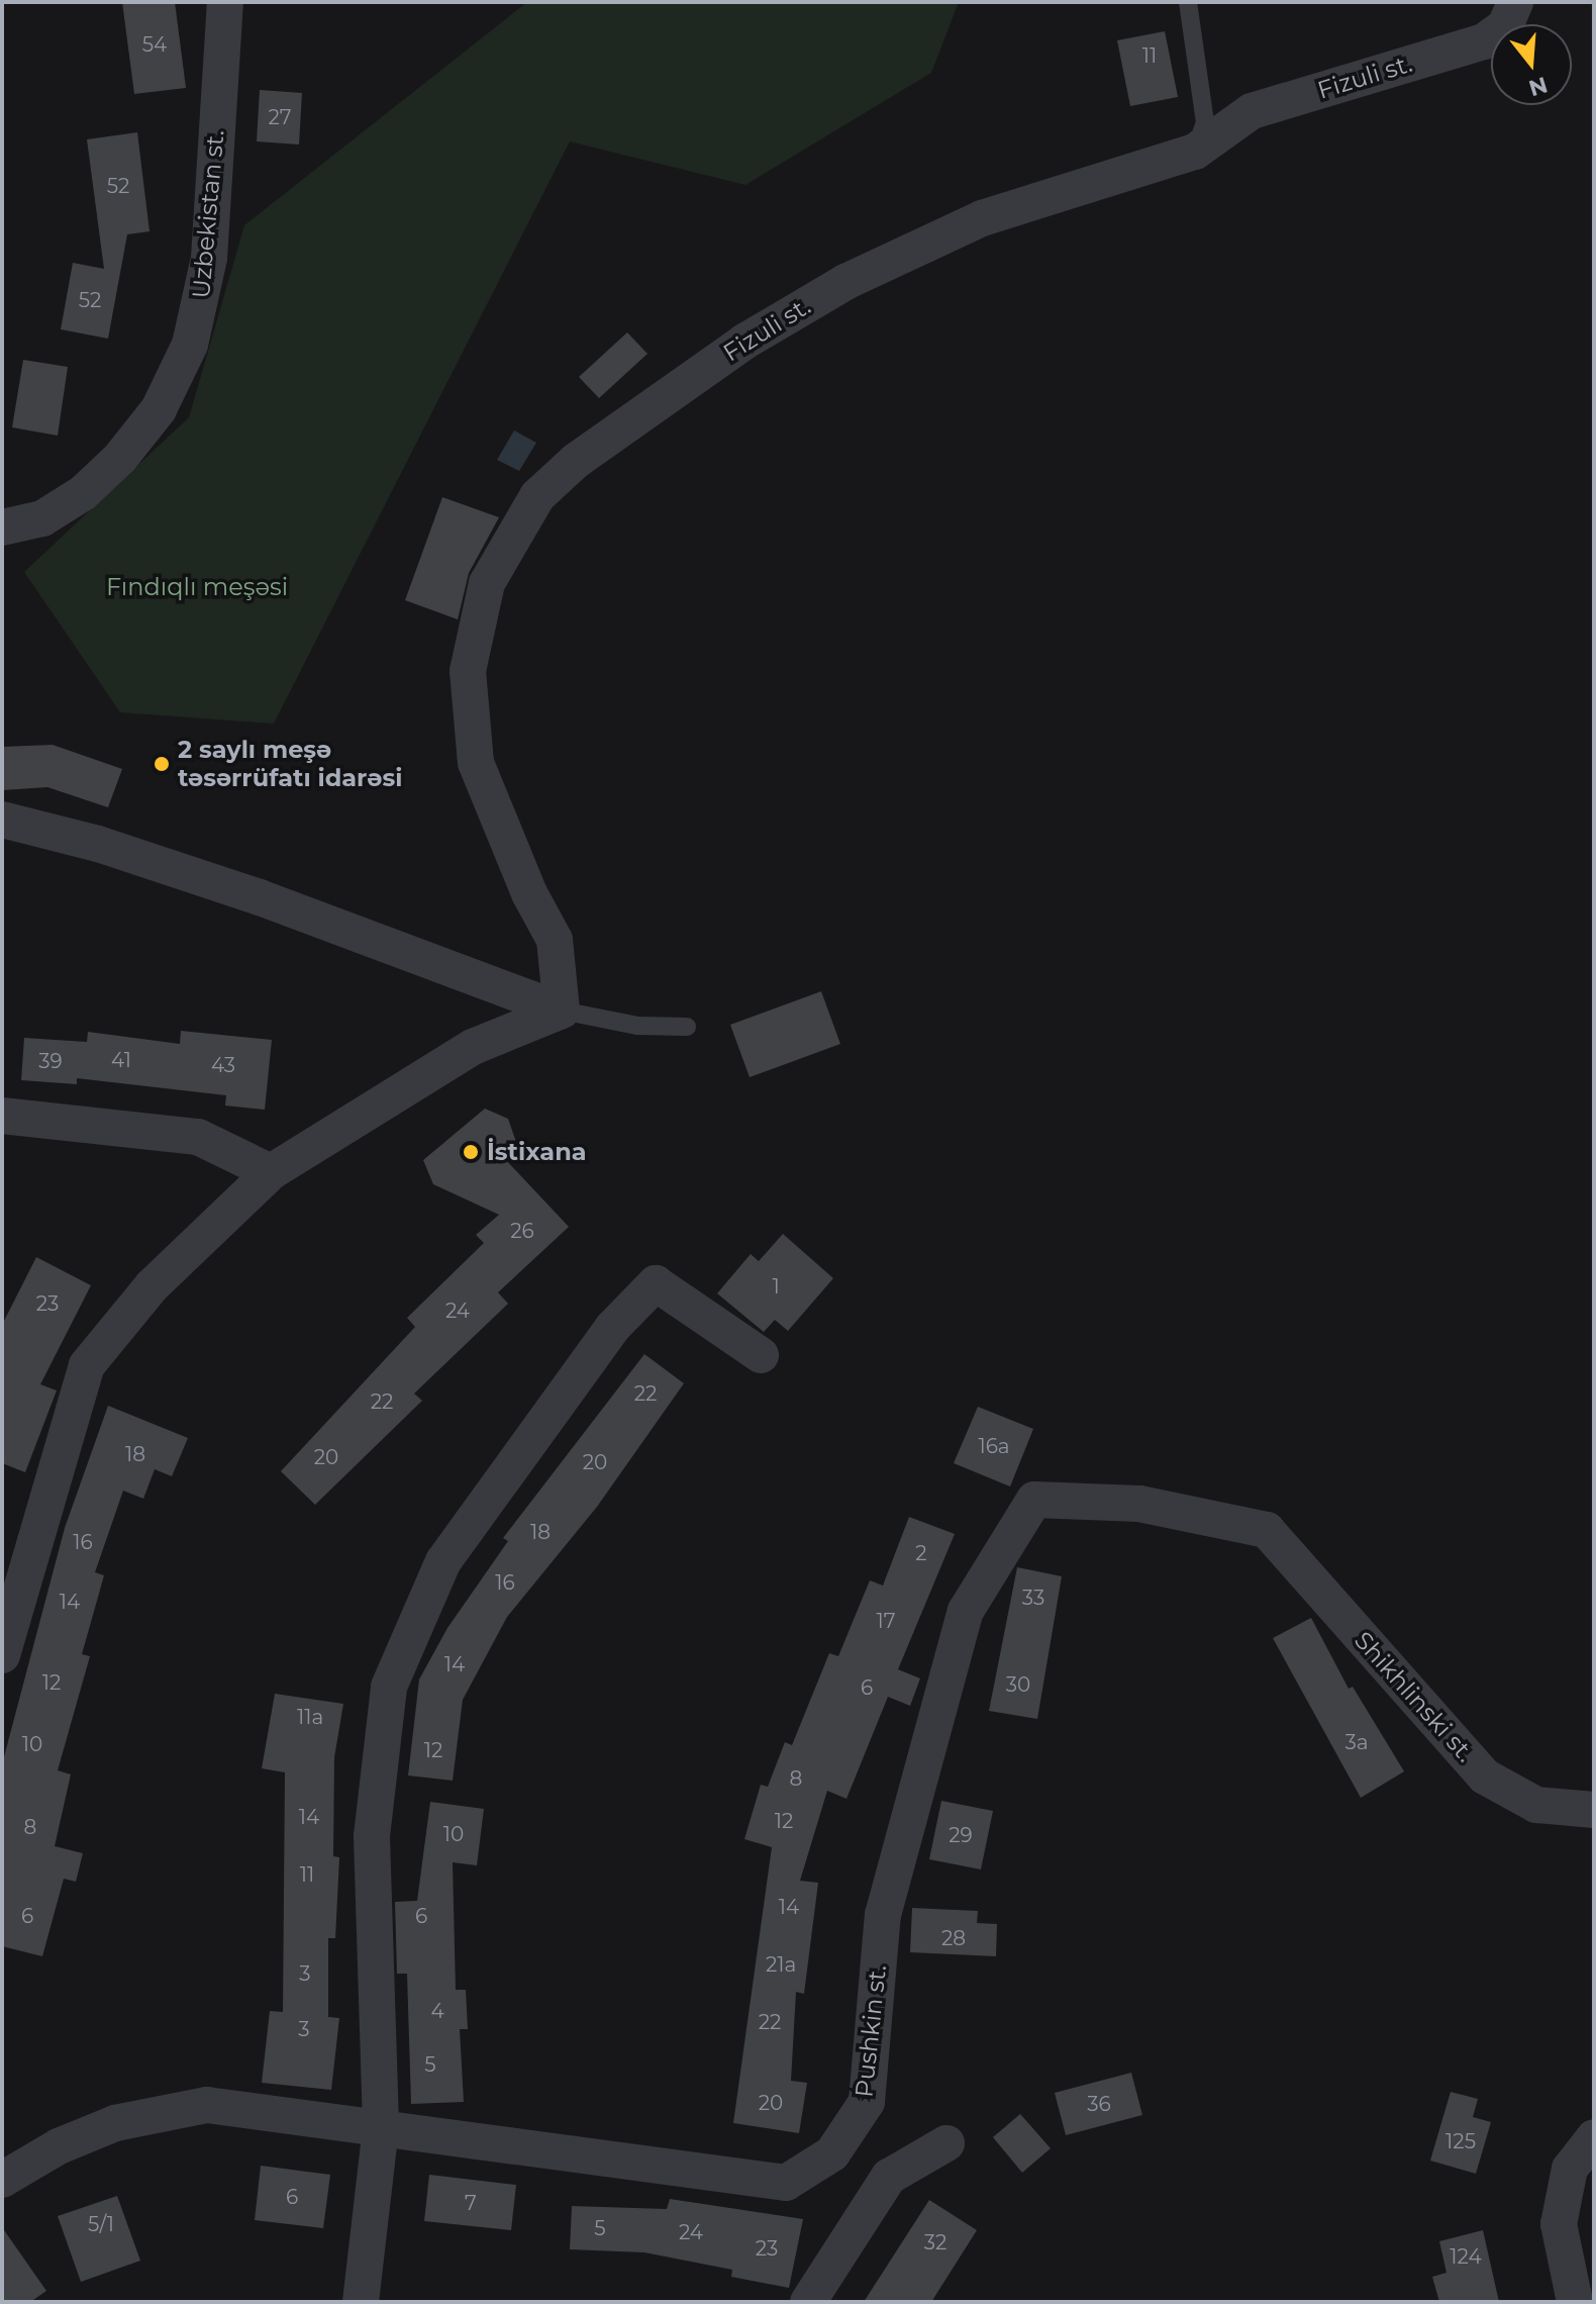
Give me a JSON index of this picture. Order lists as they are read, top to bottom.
{
  "streets": {
    "street": [
      "Fizuli st.",
      "Uzbekistan st.",
      "Shikhlinski st.",
      "Pushkin st."
    ]
  },
  "crossings": [
    ["Shikhlinski st.", "Pushkin st."]
  ],
  "parks": ["Fındıqlı meşəsi"],
  "places": ["2 saylı meşə təsərrüfatı idarəsi", "İstixana"],
  "house_numbers": [
    "54",
    "11",
    "27",
    "52",
    "52",
    "41",
    "39",
    "43",
    "26",
    "1",
    "23",
    "24",
    "22",
    "22",
    "16а",
    "18",
    "20",
    "20",
    "18",
    "16",
    "2",
    "16",
    "33",
    "14",
    "17",
    "14",
    "12",
    "30",
    "6",
    "11а",
    "3a",
    "10",
    "12",
    "8",
    "14",
    "12",
    "8",
    "10",
    "29",
    "11",
    "14",
    "6",
    "6",
    "28",
    "21а",
    "3",
    "4",
    "22",
    "3",
    "5",
    "20",
    "36",
    "125",
    "6",
    "7",
    "5/1",
    "5",
    "24",
    "32",
    "23",
    "124"
  ],
  "north": "bottom"
}
